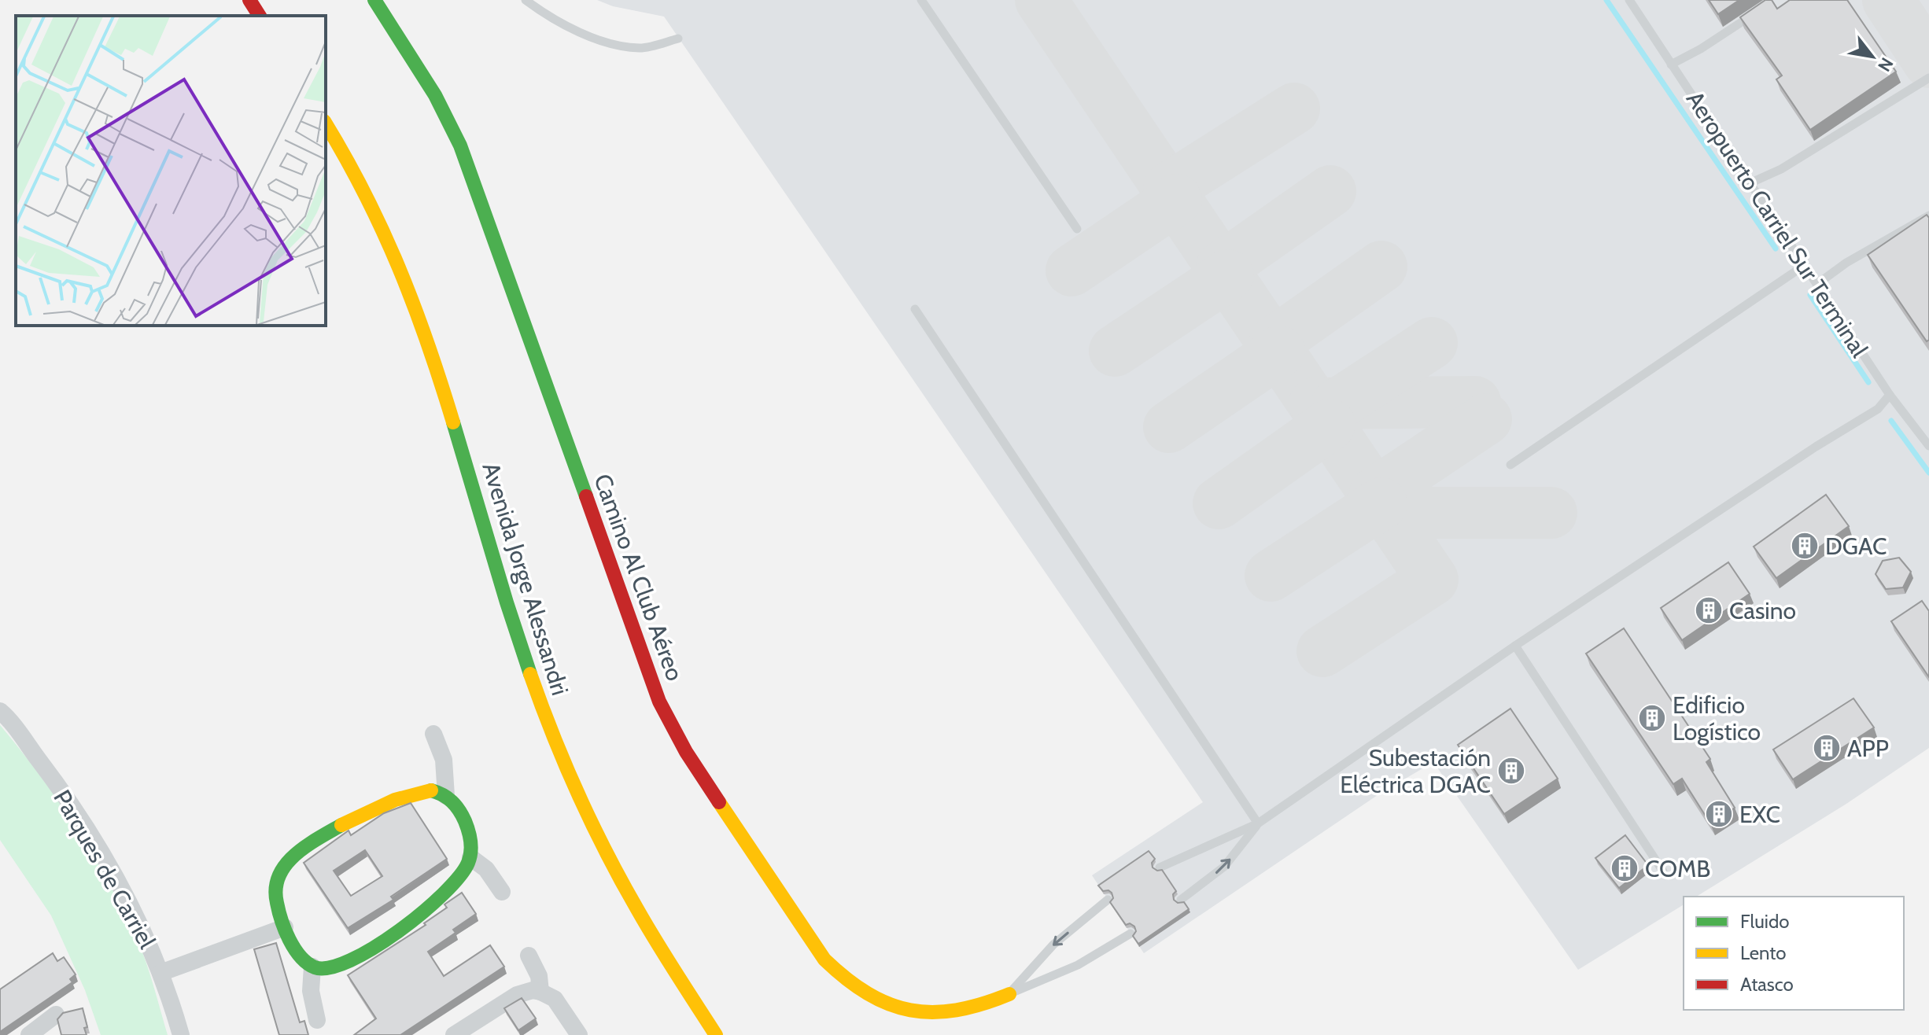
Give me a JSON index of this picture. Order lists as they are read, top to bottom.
{
  "streets": {
    "main road": ["Camino Al Club Aéreo", "Avenida Jorge Alessandri"],
    "street": ["Parques de Carriel"],
    "lane": ["Aeropuerto Carriel Sur Terminal"]
  },
  "places": {
    "building": [
      "DGAC",
      "Casino",
      "Edificio Logístico",
      "APP",
      "Subestación Eléctrica DGAC",
      "EXC",
      "COMB"
    ]
  },
  "legend": ["Fluido", "Lento", "Atasco"],
  "north": "bottom right"
}
